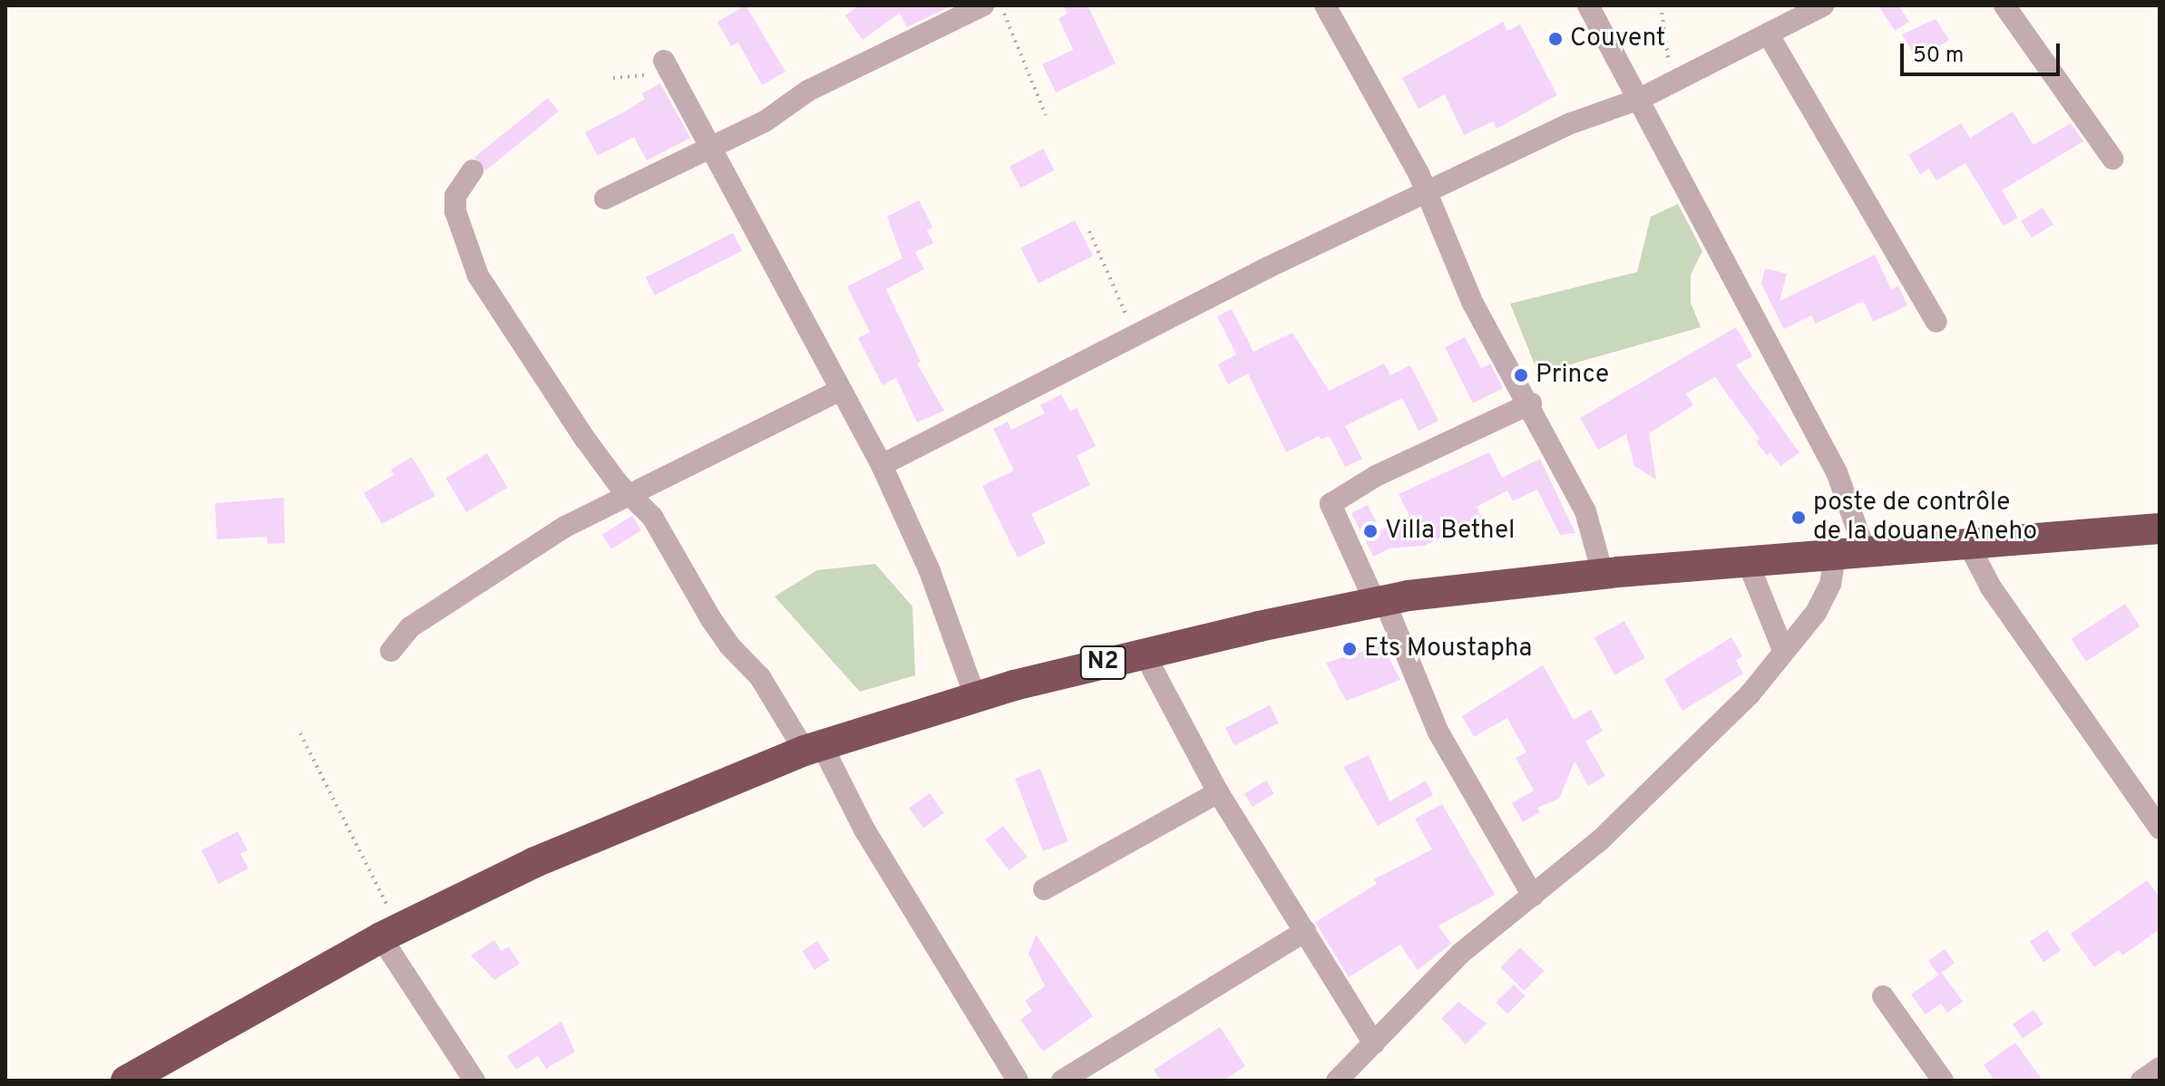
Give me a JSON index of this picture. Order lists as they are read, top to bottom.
{
  "streets": {
    "highway": ["N2"]
  },
  "places": [
    "Couvent",
    "Prince",
    "poste de contrôle de la douane Aneho",
    "Villa Bethel",
    "Ets Moustapha"
  ],
  "scale_bar": "50 m"
}
